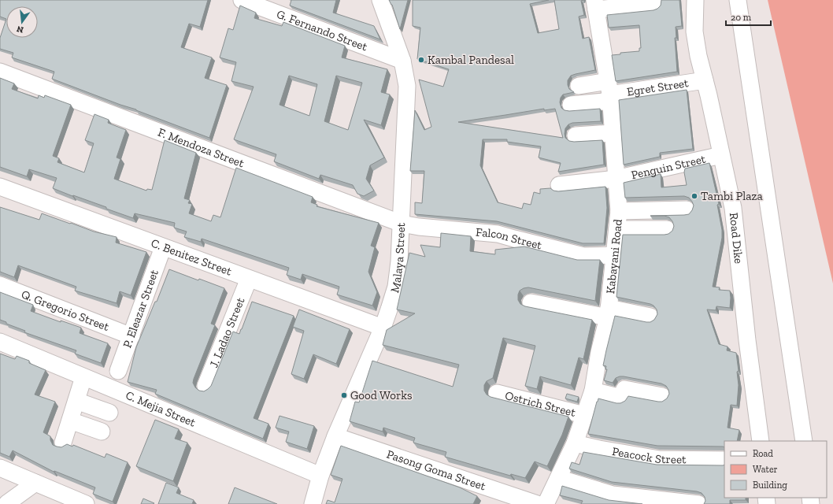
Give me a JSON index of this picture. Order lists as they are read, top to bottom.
{
  "streets": {
    "street": [
      "G. Fernando Street",
      "Egret Street",
      "F. Mendoza Street",
      "Penguin Street",
      "Road Dike",
      "Falcon Street",
      "Kabayani Road",
      "C. Benitez Street",
      "Malaya Street",
      "P. Eleazar Street",
      "Q. Gregorio Street",
      "J. Ladao Street",
      "Ostrich Street",
      "C. Mejia Street",
      "Peacock Street",
      "Pasong Goma Street"
    ]
  },
  "crossings": [
    ["G. Fernando Street", "Malaya Street"],
    ["Egret Street", "Road Dike"],
    ["Egret Street", "Kabayani Road"],
    ["F. Mendoza Street", "Falcon Street"],
    ["F. Mendoza Street", "Malaya Street"],
    ["Penguin Street", "Road Dike"],
    ["Penguin Street", "Kabayani Road"],
    ["Falcon Street", "Kabayani Road"],
    ["Falcon Street", "Malaya Street"],
    ["Kabayani Road", "Ostrich Street"],
    ["Kabayani Road", "Peacock Street"],
    ["C. Benitez Street", "Malaya Street"],
    ["C. Benitez Street", "P. Eleazar Street"],
    ["C. Benitez Street", "J. Ladao Street"],
    ["Malaya Street", "C. Mejia Street"],
    ["Malaya Street", "Pasong Goma Street"],
    ["P. Eleazar Street", "Q. Gregorio Street"]
  ],
  "places": ["Kambal Pandesal", "Tambi Plaza", "Good Works"],
  "legend": ["Road", "Water", "Building"],
  "scale_bar": "20 m",
  "north": "bottom"
}
